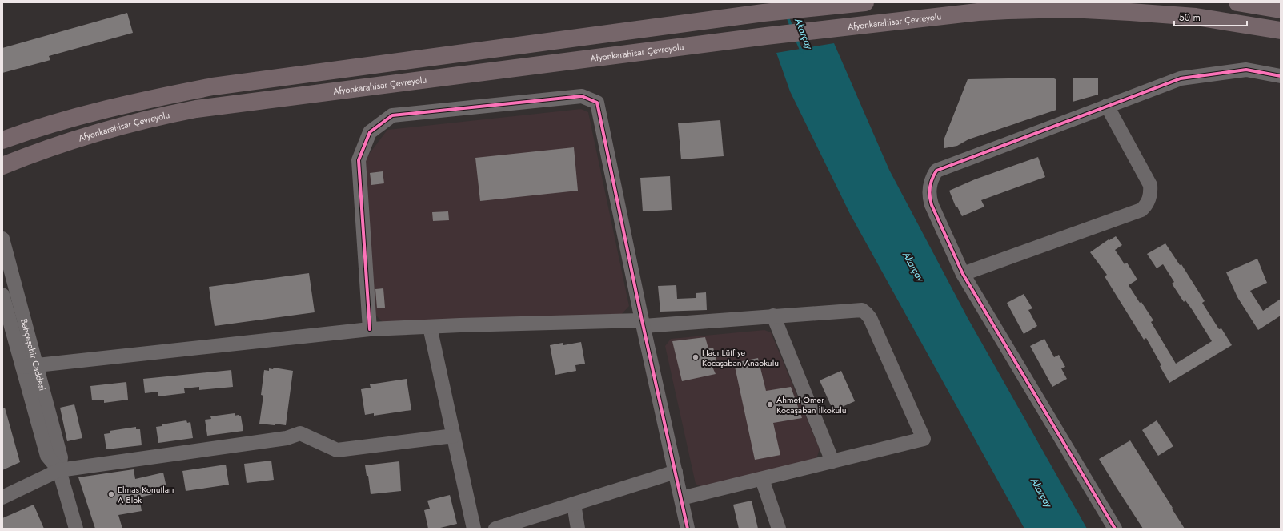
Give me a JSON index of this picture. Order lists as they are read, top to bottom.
{
  "streets": {
    "highway": ["Afyonkarahisar Çevreyolu"],
    "street": ["Bahçeşehir Caddesi"]
  },
  "water": ["Akarçay"],
  "places": ["Hacı Lütfiye Kocaşaban Anaokulu", "Ahmet Ömer Kocaşaban İlkokulu", "Elmas Konutları A Blok"],
  "scale_bar": "50 m"
}
